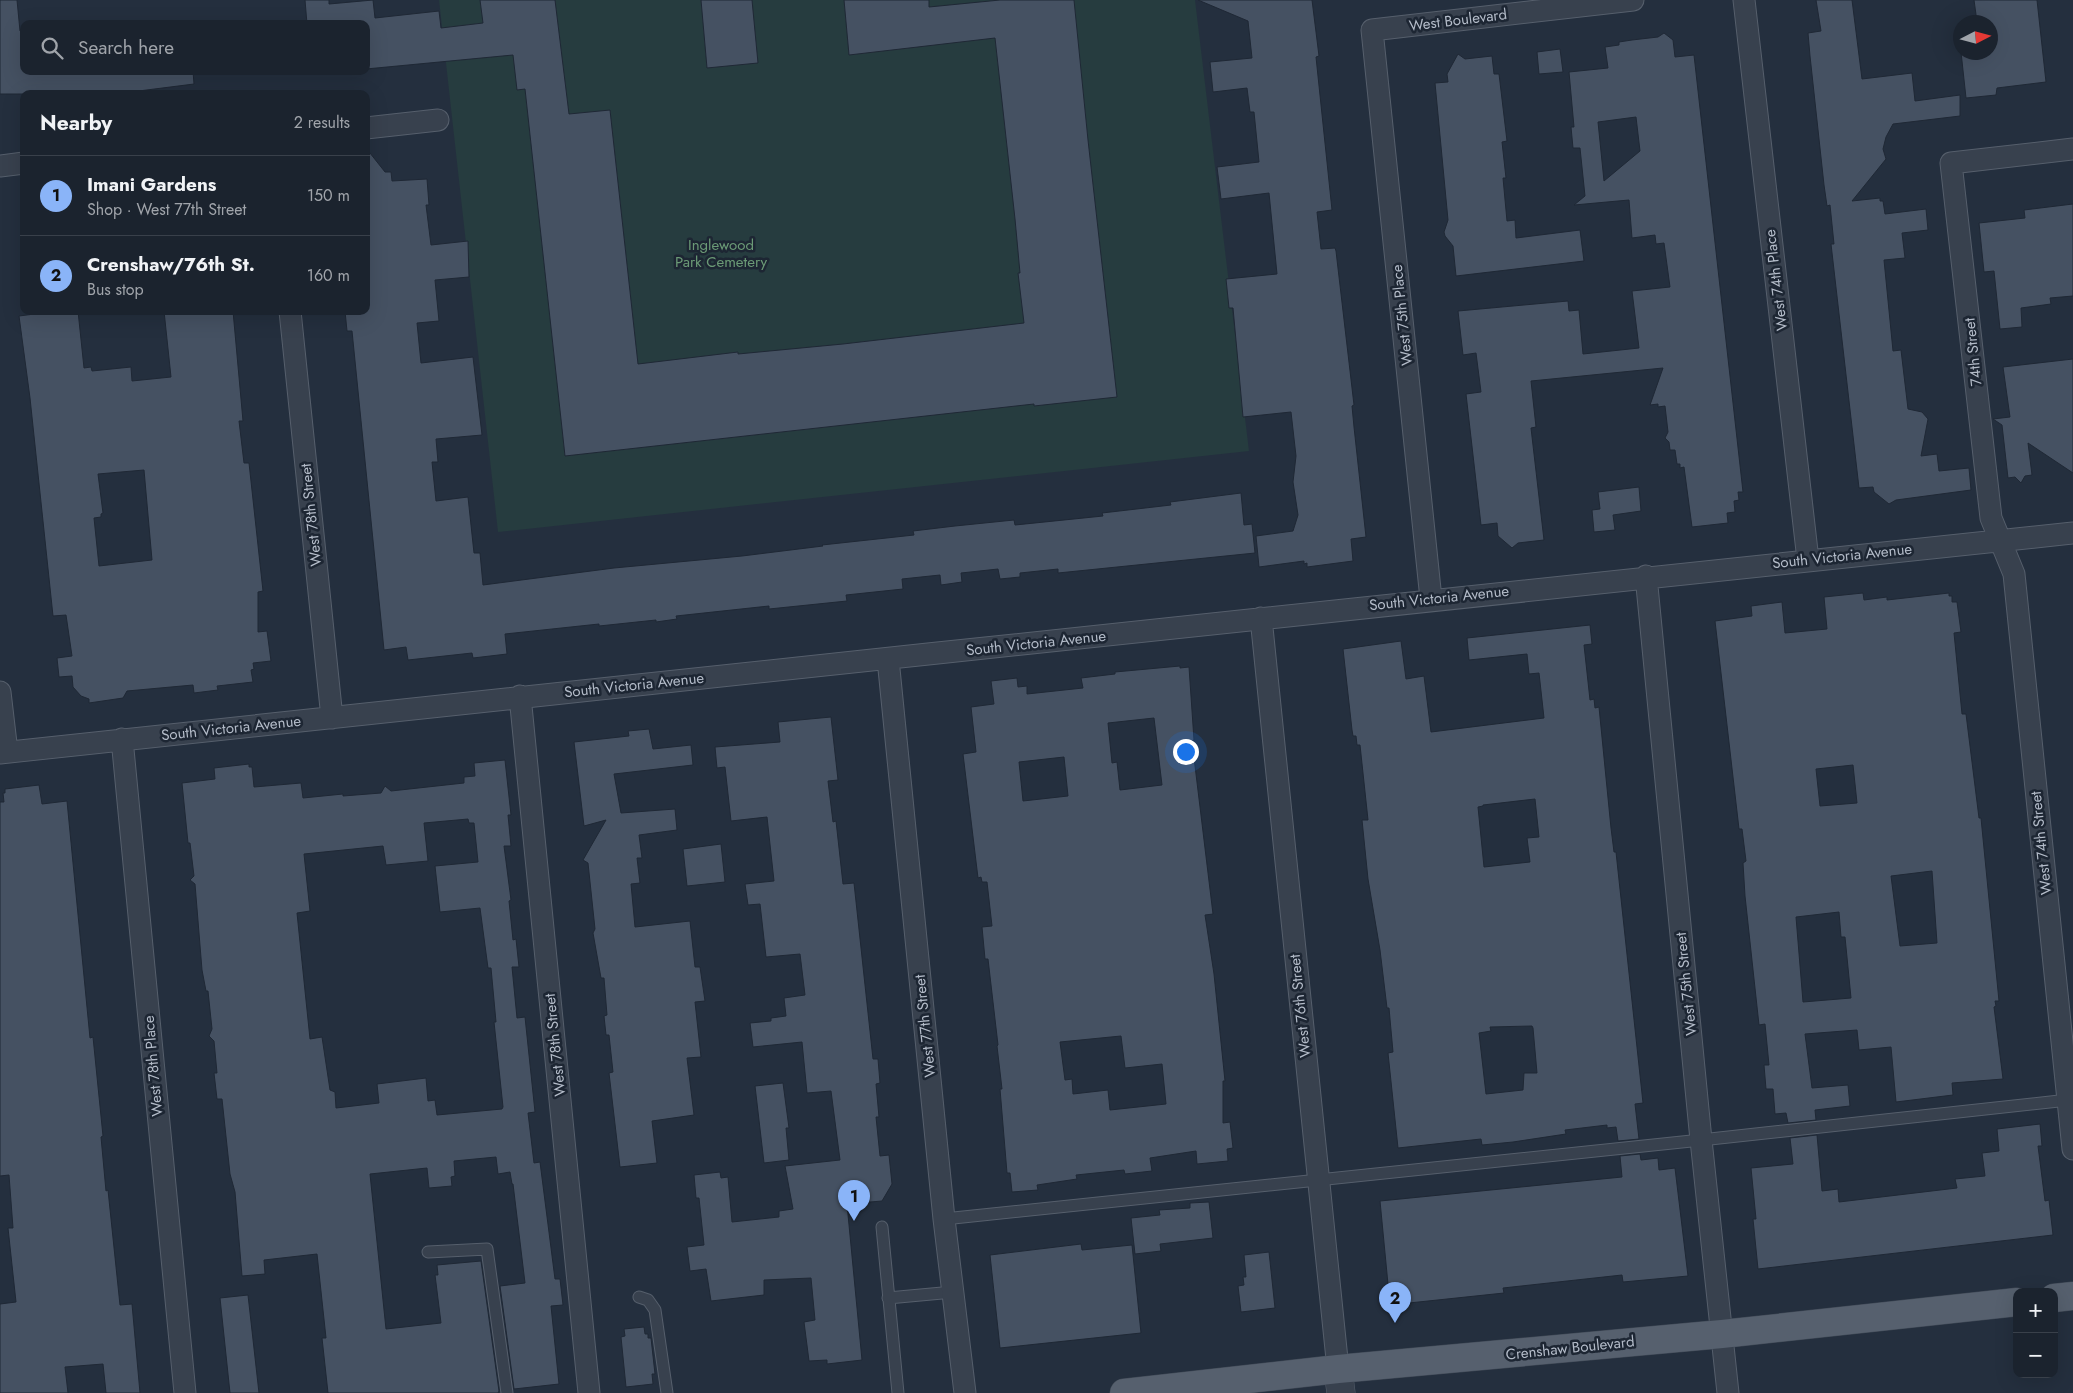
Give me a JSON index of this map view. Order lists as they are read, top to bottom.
{
  "streets": {
    "main road": ["Crenshaw Boulevard"],
    "street": [
      "West Boulevard",
      "West 74th Place",
      "West 75th Place",
      "74th Street",
      "West 78th Street",
      "South Victoria Avenue",
      "West 74th Street",
      "West 75th Street",
      "West 76th Street",
      "West 77th Street",
      "West 78th Place"
    ]
  },
  "crossings": [
    ["West Boulevard", "West 75th Place"],
    ["West 74th Place", "South Victoria Avenue"],
    ["West 75th Place", "South Victoria Avenue"],
    ["74th Street", "South Victoria Avenue"],
    ["74th Street", "West 74th Street"],
    ["West 78th Street", "South Victoria Avenue"],
    ["South Victoria Avenue", "West 74th Street"],
    ["South Victoria Avenue", "West 75th Street"],
    ["South Victoria Avenue", "West 76th Street"],
    ["South Victoria Avenue", "West 77th Street"],
    ["South Victoria Avenue", "West 78th Place"],
    ["West 75th Street", "Crenshaw Boulevard"],
    ["West 76th Street", "Crenshaw Boulevard"]
  ],
  "parks": ["Inglewood Park Cemetery"],
  "north": "right",
  "page": {
    "search": "Search here",
    "heading": ["Nearby", "2 results"],
    "list": [
      {
        "mark": "1",
        "name": "Imani Gardens",
        "note": "Shop · West 77th Street",
        "value": "150 m"
      },
      {
        "mark": "2",
        "name": "Crenshaw/76th St.",
        "note": "Bus stop",
        "value": "160 m"
      }
    ],
    "pins": ["1", "2"],
    "map_buttons": ["+", "−"]
  }
}
